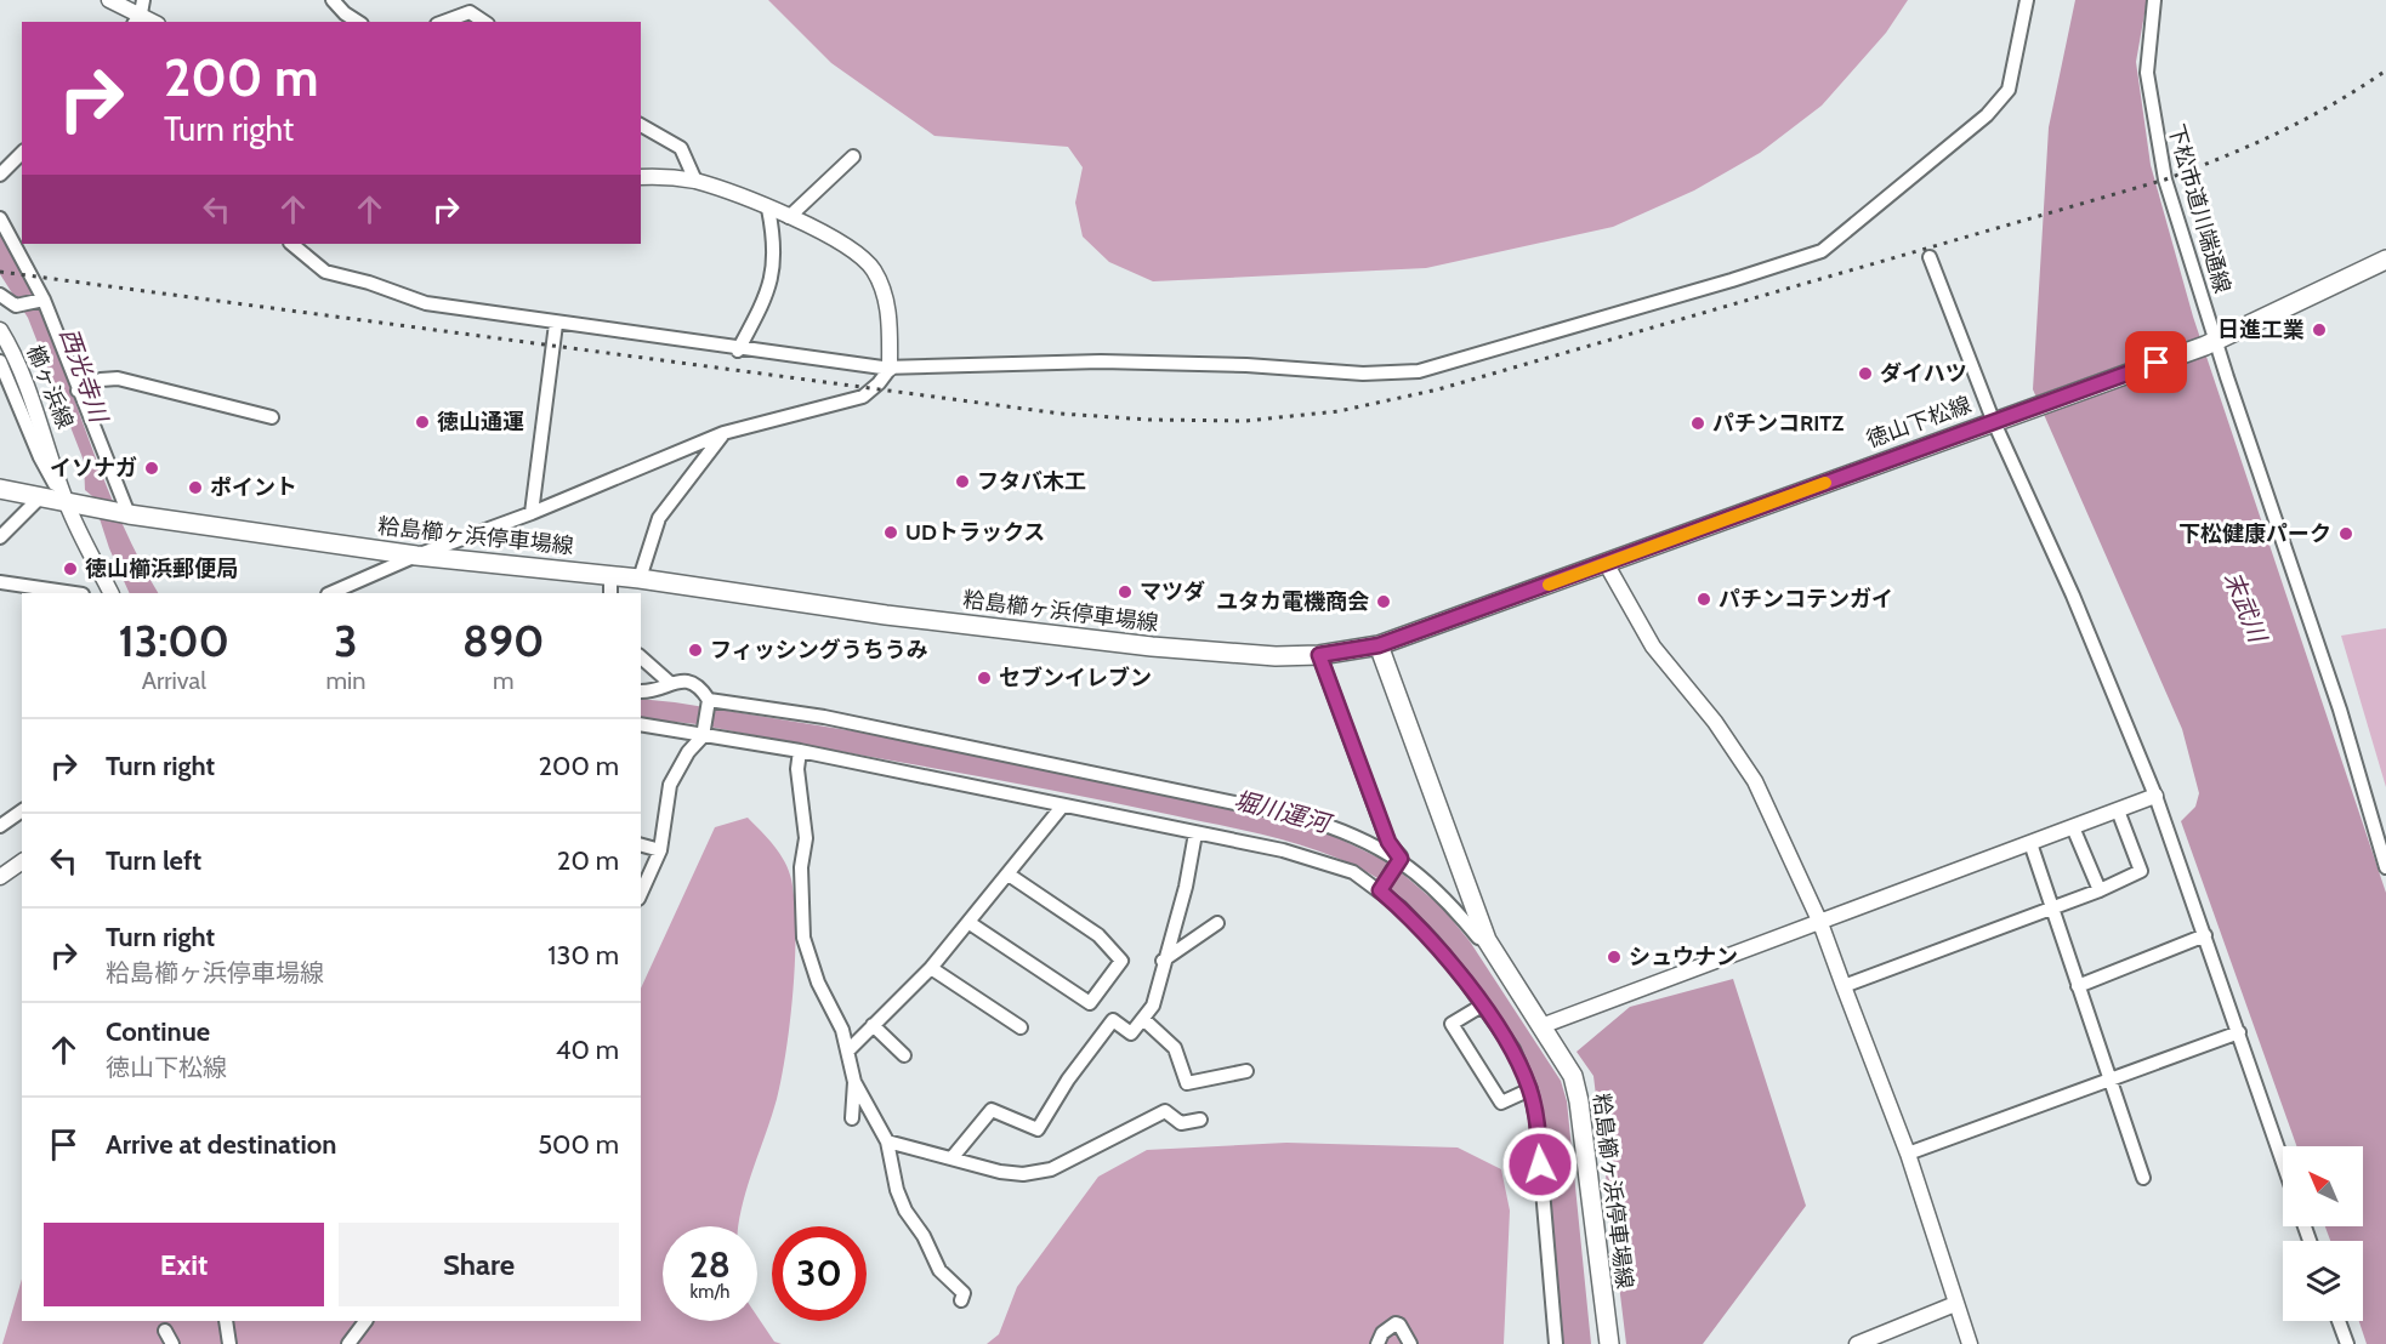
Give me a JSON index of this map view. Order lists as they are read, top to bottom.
{
  "streets": {
    "main road": ["徳山下松線", "粭島櫛ヶ浜停車場線"],
    "street": ["下松市道川端通線", "櫛ヶ浜線"]
  },
  "crossings": [
    ["下松市道川端通線", "徳山下松線"],
    ["櫛ヶ浜線", "粭島櫛ヶ浜停車場線"],
    ["徳山下松線", "粭島櫛ヶ浜停車場線"]
  ],
  "water": ["西光寺川", "末武川", "堀川運河"],
  "places": [
    "日進工業",
    "ダイハツ",
    "徳山通運",
    "パチンコRITZ",
    "イソナガ",
    "フタバ木工",
    "ポイント",
    "UDトラックス",
    "下松健康パーク",
    "徳山櫛浜郵便局",
    "マツダ",
    "パチンコテンガイ",
    "ユタカ電機商会",
    "フィッシングうちうみ",
    "セブンイレブン",
    "シュウナン"
  ],
  "north": "top left",
  "page": {
    "turn": ["200 m", "Turn right"],
    "eta": [
      "13:00",
      "Arrival",
      "3",
      "min",
      "890",
      "m"
    ],
    "list": [
      {
        "name": "Turn right",
        "value": "200 m"
      },
      {
        "name": "Turn left",
        "value": "20 m"
      },
      {
        "name": "Turn right",
        "note": "粭島櫛ヶ浜停車場線",
        "value": "130 m"
      },
      {
        "name": "Continue",
        "note": "徳山下松線",
        "value": "40 m"
      },
      {
        "name": "Arrive at destination",
        "value": "500 m"
      }
    ],
    "buttons": ["Exit", "Share"],
    "speed": "28 km/h",
    "limit": "30"
  }
}
